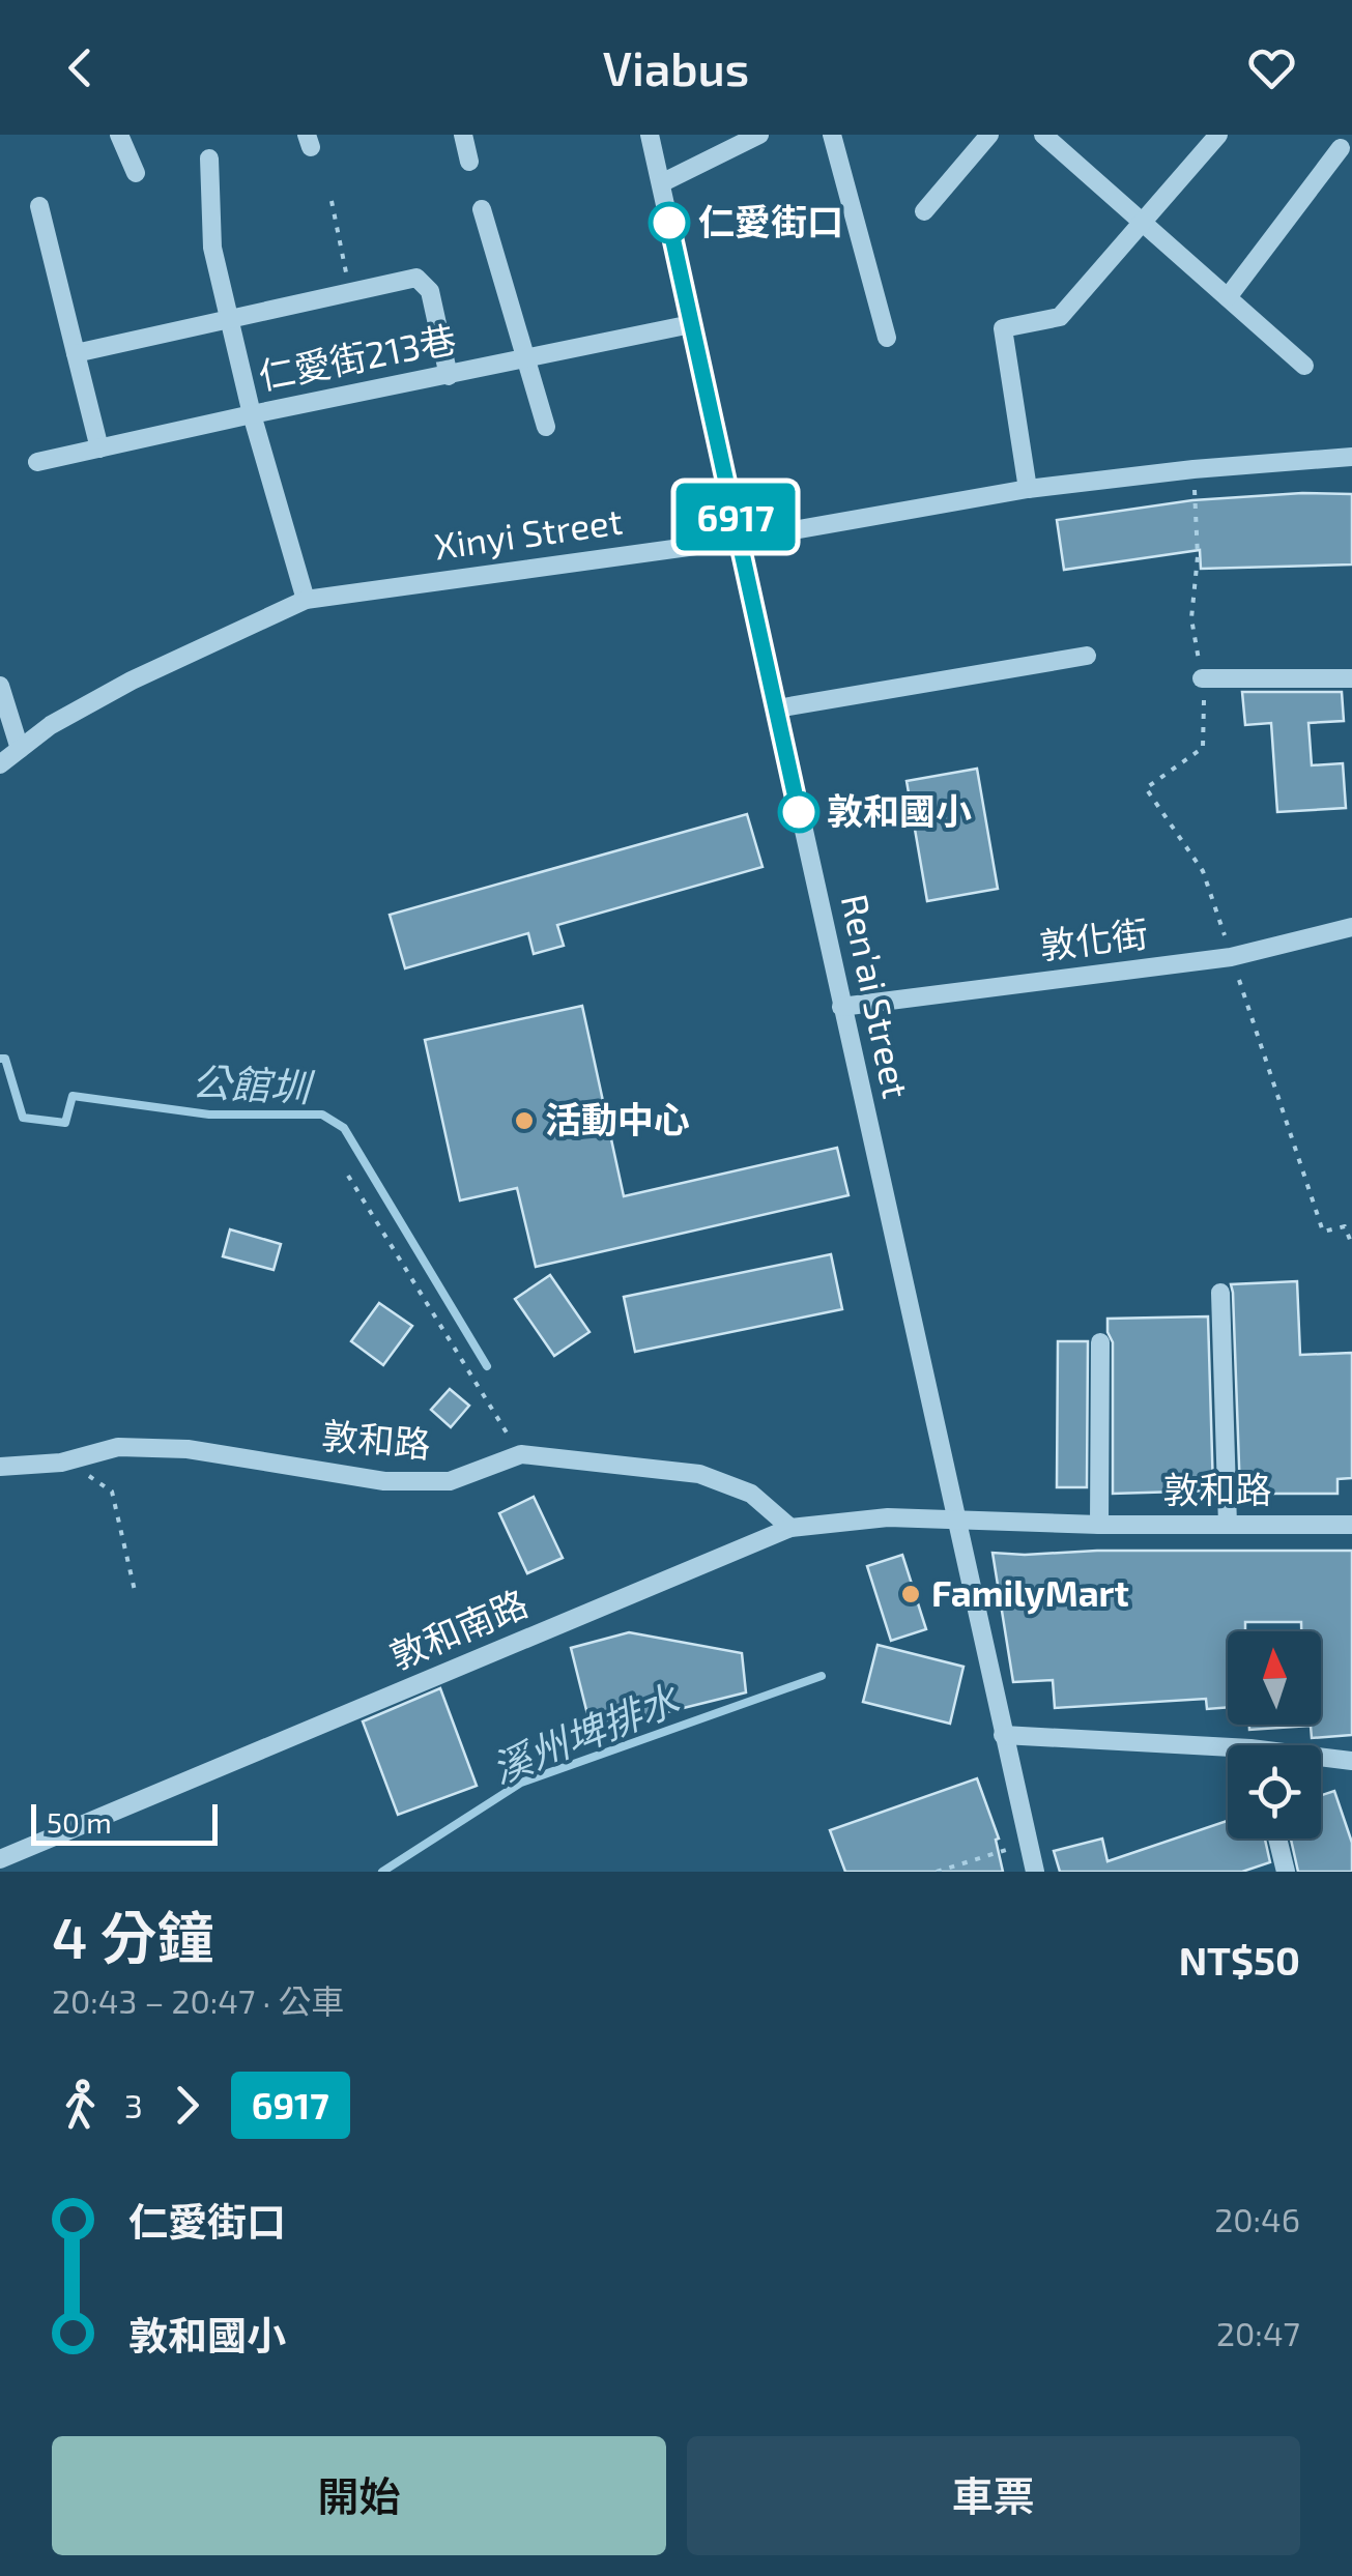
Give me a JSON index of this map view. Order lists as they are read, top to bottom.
{
  "streets": {
    "street": [
      "仁愛街213巷",
      "Xinyi Street",
      "敦化街",
      "Ren’ai Street",
      "敦和路",
      "敦和南路"
    ]
  },
  "crossings": [
    ["仁愛街213巷", "Ren’ai Street"],
    ["Xinyi Street", "Ren’ai Street"],
    ["敦化街", "Ren’ai Street"],
    ["Ren’ai Street", "敦和路"],
    ["Ren’ai Street", "敦和南路"],
    ["敦和路", "敦和南路"]
  ],
  "water": ["公館圳", "溪州埤排水"],
  "places": [
    "仁愛街口",
    "敦和國小",
    "活動中心",
    "FamilyMart"
  ],
  "lines": ["bus line 6917"],
  "scale_bar": "50 m",
  "north": "top",
  "page": {
    "header": "Viabus",
    "on_map": "6917",
    "scale": "50 m",
    "heading": ["4 分鐘", "20:43 – 20:47 · 公車", "NT$50"],
    "legs": ["3", "6917"],
    "list": [
      {
        "name": "仁愛街口",
        "value": "20:46"
      },
      {
        "name": "敦和國小",
        "value": "20:47"
      }
    ],
    "buttons": ["開始", "車票"]
  }
}
